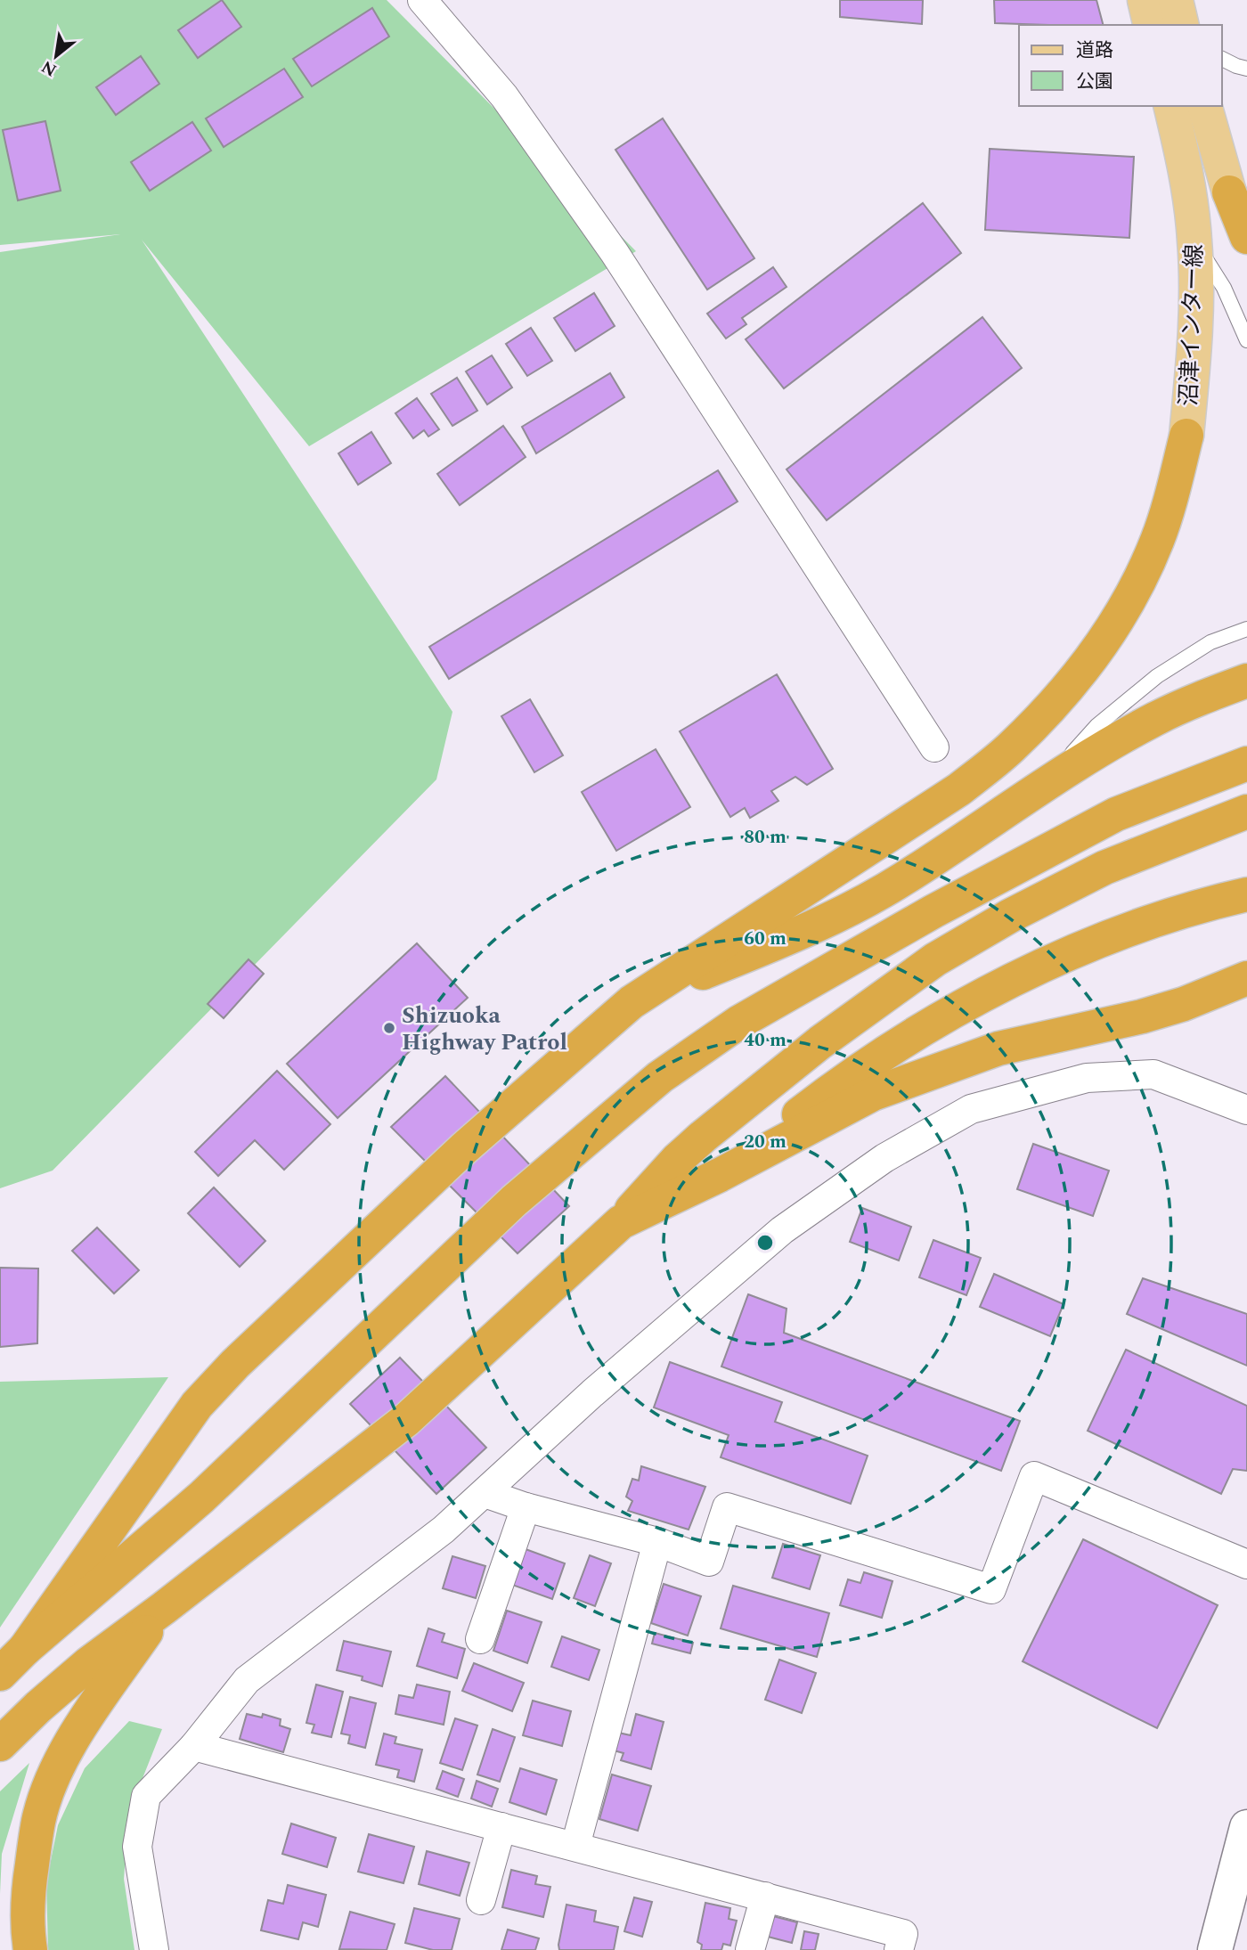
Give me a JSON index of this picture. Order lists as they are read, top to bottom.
{
  "streets": {
    "main road": ["沼津インター線"]
  },
  "places": ["Shizuoka Highway Patrol"],
  "legend": ["道路", "公園"],
  "north": "bottom left",
  "rings": [
    "80 m",
    "60 m",
    "40 m",
    "20 m"
  ]
}
